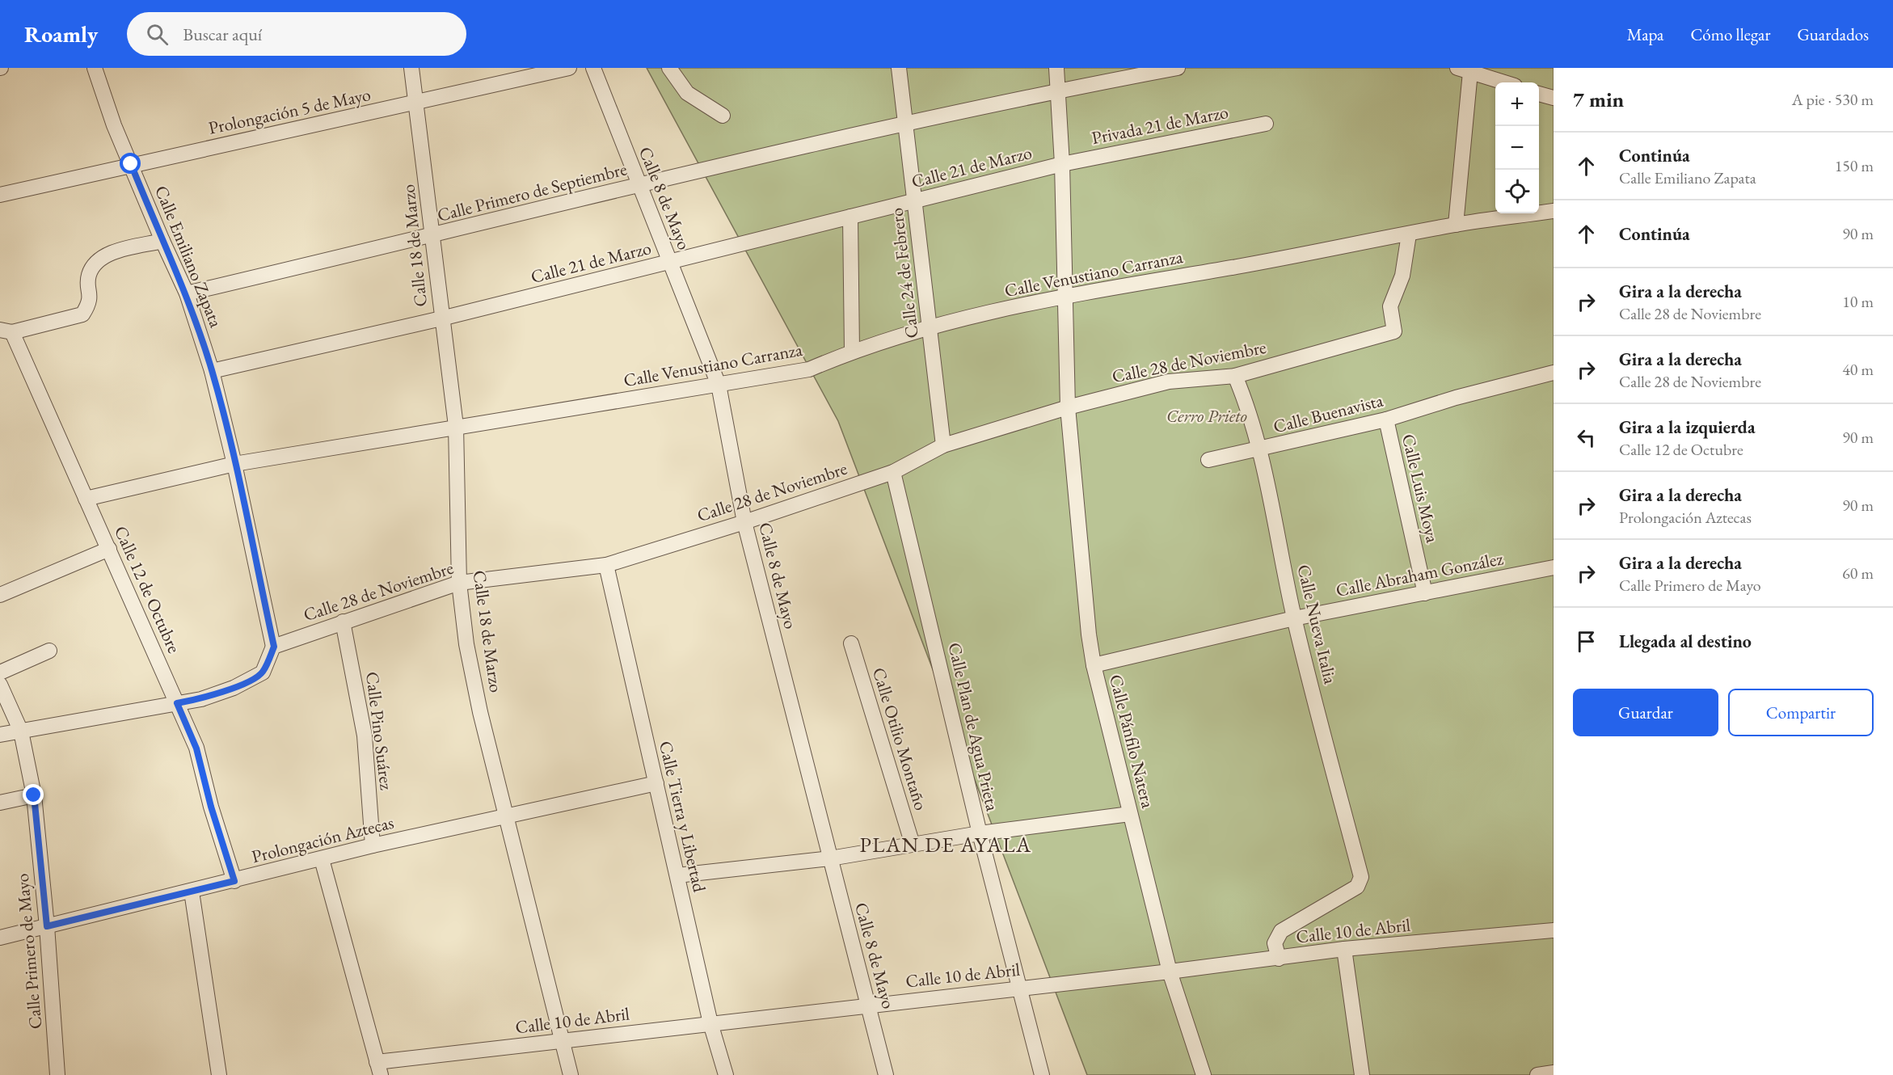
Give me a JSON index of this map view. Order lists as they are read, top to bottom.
{
  "streets": {
    "street": [
      "Prolongación 5 de Mayo",
      "Privada 21 de Marzo",
      "Calle 21 de Marzo",
      "Calle Primero de Septiembre",
      "Calle 8 de Mayo",
      "Calle 18 de Marzo",
      "Calle Emiliano Zapata",
      "Calle 24 de Febrero",
      "Calle Venustiano Carranza",
      "Calle 28 de Noviembre",
      "Calle Buenavista",
      "Calle Luis Moya",
      "Calle Abraham González",
      "Calle 12 de Octubre",
      "Calle Nueva Italia",
      "Calle Plan de Agua Prieta",
      "Calle Pino Suárez",
      "Calle Otilio Montaño",
      "Calle Pánfilo Natera",
      "Calle Tierra y Libertad",
      "Prolongación Aztecas",
      "Calle 10 de Abril",
      "Calle Primero de Mayo"
    ]
  },
  "crossings": [
    ["Prolongación 5 de Mayo", "Calle 18 de Marzo"],
    ["Prolongación 5 de Mayo", "Calle Emiliano Zapata"],
    ["Privada 21 de Marzo", "Calle 21 de Marzo"],
    ["Privada 21 de Marzo", "Calle Pánfilo Natera"],
    ["Calle 21 de Marzo", "Calle 8 de Mayo"],
    ["Calle 21 de Marzo", "Calle 18 de Marzo"],
    ["Calle 21 de Marzo", "Calle Emiliano Zapata"],
    ["Calle 21 de Marzo", "Calle 24 de Febrero"],
    ["Calle 21 de Marzo", "Calle Pánfilo Natera"],
    ["Calle Primero de Septiembre", "Calle 8 de Mayo"],
    ["Calle Primero de Septiembre", "Calle 18 de Marzo"],
    ["Calle Primero de Septiembre", "Calle Emiliano Zapata"],
    ["Calle Primero de Septiembre", "Calle 24 de Febrero"],
    ["Calle Primero de Septiembre", "Calle Pánfilo Natera"],
    ["Calle 8 de Mayo", "Calle Venustiano Carranza"],
    ["Calle 8 de Mayo", "Calle 28 de Noviembre"],
    ["Calle 8 de Mayo", "Calle 10 de Abril"],
    ["Calle 18 de Marzo", "Calle Venustiano Carranza"],
    ["Calle 18 de Marzo", "Calle 28 de Noviembre"],
    ["Calle 18 de Marzo", "Prolongación Aztecas"],
    ["Calle 18 de Marzo", "Calle 10 de Abril"],
    ["Calle Emiliano Zapata", "Calle Venustiano Carranza"],
    ["Calle Emiliano Zapata", "Calle 28 de Noviembre"],
    ["Calle 24 de Febrero", "Calle Venustiano Carranza"],
    ["Calle 24 de Febrero", "Calle 28 de Noviembre"],
    ["Calle Venustiano Carranza", "Calle 28 de Noviembre"],
    ["Calle Venustiano Carranza", "Calle 12 de Octubre"],
    ["Calle Venustiano Carranza", "Calle Pánfilo Natera"],
    ["Calle 28 de Noviembre", "Calle Nueva Italia"],
    ["Calle 28 de Noviembre", "Calle Plan de Agua Prieta"],
    ["Calle 28 de Noviembre", "Calle Pino Suárez"],
    ["Calle 28 de Noviembre", "Calle Pánfilo Natera"],
    ["Calle 28 de Noviembre", "Calle Tierra y Libertad"],
    ["Calle Buenavista", "Calle Luis Moya"],
    ["Calle Buenavista", "Calle Nueva Italia"],
    ["Calle Luis Moya", "Calle Abraham González"],
    ["Calle Abraham González", "Calle Nueva Italia"],
    ["Calle Abraham González", "Calle Pánfilo Natera"],
    ["Calle 12 de Octubre", "Prolongación Aztecas"],
    ["Calle Nueva Italia", "Calle 10 de Abril"],
    ["Calle Plan de Agua Prieta", "Calle 10 de Abril"],
    ["Calle Pino Suárez", "Prolongación Aztecas"],
    ["Calle Pánfilo Natera", "Calle 10 de Abril"],
    ["Calle Tierra y Libertad", "Prolongación Aztecas"],
    ["Calle Tierra y Libertad", "Calle 10 de Abril"],
    ["Prolongación Aztecas", "Calle Primero de Mayo"]
  ],
  "districts": ["PLAN DE AYALA"],
  "parks": ["Cerro Prieto"],
  "page": {
    "header": "Roamly",
    "search": "Buscar aquí",
    "nav": ["Mapa", "Cómo llegar", "Guardados"],
    "heading": ["7 min", "A pie · 530 m"],
    "map_buttons": ["+", "−"],
    "list": [
      ["Continúa", "Calle Emiliano Zapata", "150 m"],
      ["Continúa", "90 m"],
      ["Gira a la derecha", "Calle 28 de Noviembre", "10 m"],
      ["Gira a la derecha", "Calle 28 de Noviembre", "40 m"],
      ["Gira a la izquierda", "Calle 12 de Octubre", "90 m"],
      ["Gira a la derecha", "Prolongación Aztecas", "90 m"],
      ["Gira a la derecha", "Calle Primero de Mayo", "60 m"],
      "Llegada al destino"
    ],
    "buttons": ["Guardar", "Compartir"]
  }
}
